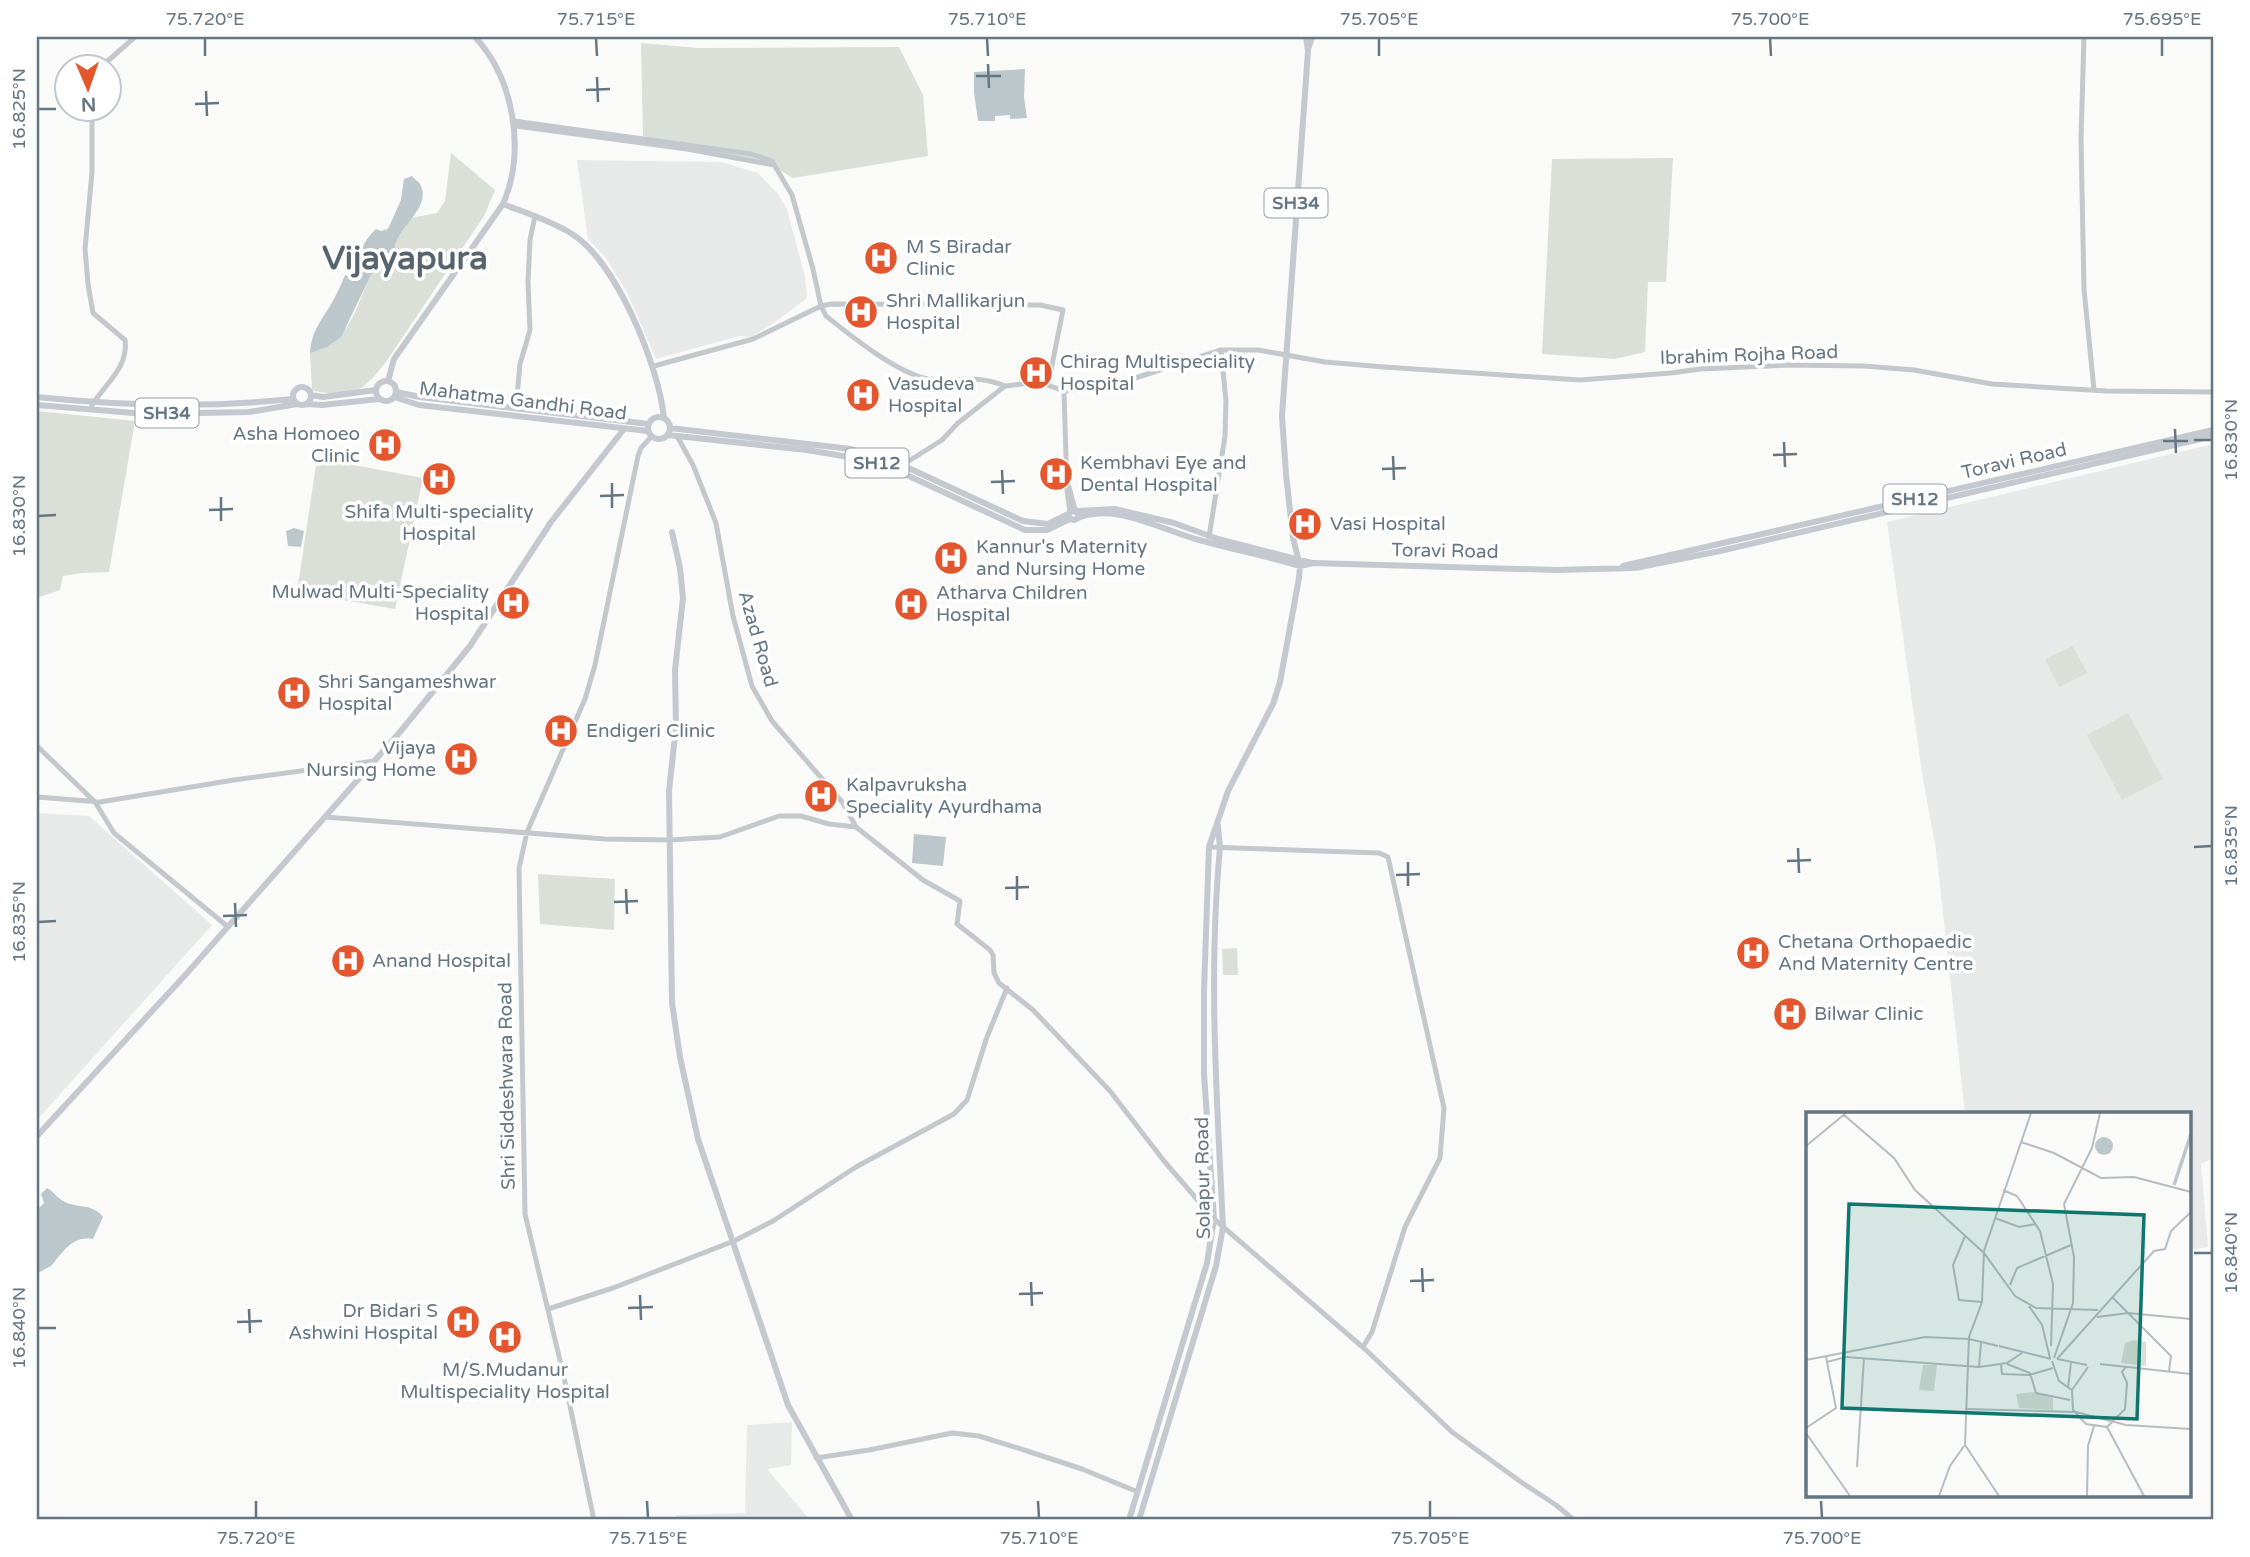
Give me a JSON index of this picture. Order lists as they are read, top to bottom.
{
  "streets": {
    "main road": [
      "SH34",
      "Mahatma Gandhi Road",
      "Toravi Road",
      "SH12",
      "Solapur Road"
    ],
    "street": ["Ibrahim Rojha Road", "Azad Road", "Shri Siddeshwara Road"]
  },
  "crossings": [
    ["SH34", "Ibrahim Rojha Road"],
    ["SH34", "Mahatma Gandhi Road"],
    ["SH34", "Toravi Road"],
    ["SH34", "SH12"],
    ["SH34", "Shri Siddeshwara Road"],
    ["SH34", "Solapur Road"],
    ["Mahatma Gandhi Road", "Shri Siddeshwara Road"],
    ["Toravi Road", "SH12"],
    ["Toravi Road", "Solapur Road"],
    ["SH12", "Azad Road"],
    ["SH12", "Solapur Road"]
  ],
  "districts": ["Vijayapura"],
  "places": {
    "hospital": [
      "M S Biradar Clinic",
      "Shri Mallikarjun Hospital",
      "Chirag Multispeciality Hospital",
      "Vasudeva Hospital",
      "Asha Homoeo Clinic",
      "Kembhavi Eye and Dental Hospital",
      "Shifa Multi-speciality Hospital",
      "Vasi Hospital",
      "Kannur's Maternity and Nursing Home",
      "Mulwad Multi-Speciality Hospital",
      "Atharva Children Hospital",
      "Shri Sangameshwar Hospital",
      "Endigeri Clinic",
      "Vijaya Nursing Home",
      "Kalpavruksha Speciality Ayurdhama",
      "Chetana Orthopaedic And Maternity Centre",
      "Anand Hospital",
      "Bilwar Clinic",
      "Dr Bidari S Ashwini Hospital",
      "M/S.Mudanur Multispeciality Hospital"
    ]
  },
  "north": "bottom",
  "coordinates": [
    "75.720°E",
    "75.715°E",
    "75.710°E",
    "75.705°E",
    "75.700°E",
    "75.695°E",
    "16.825°N",
    "16.830°N",
    "16.835°N",
    "16.840°N"
  ]
}
